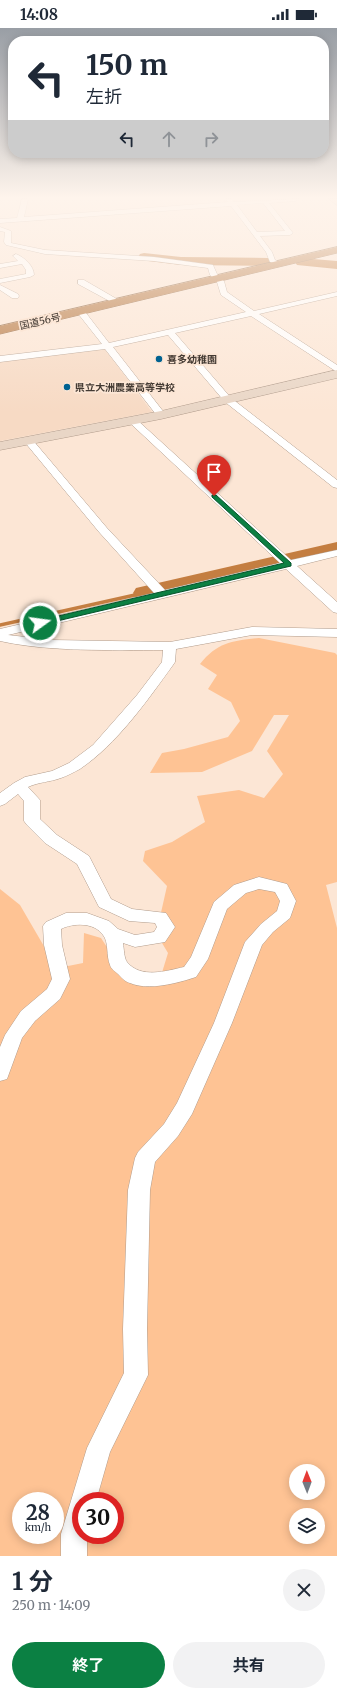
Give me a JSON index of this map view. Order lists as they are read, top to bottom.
{
  "streets": {
    "highway": ["国道56号"]
  },
  "places": ["喜多幼稚園", "県立大洲農業高等学校"],
  "north": "top",
  "page": {
    "status": "14:08",
    "turn": ["150 m", "左折"],
    "speed": "28 km/h",
    "limit": "30",
    "heading": ["1 分", "250 m · 14:09"],
    "buttons": ["終了", "共有"]
  }
}
